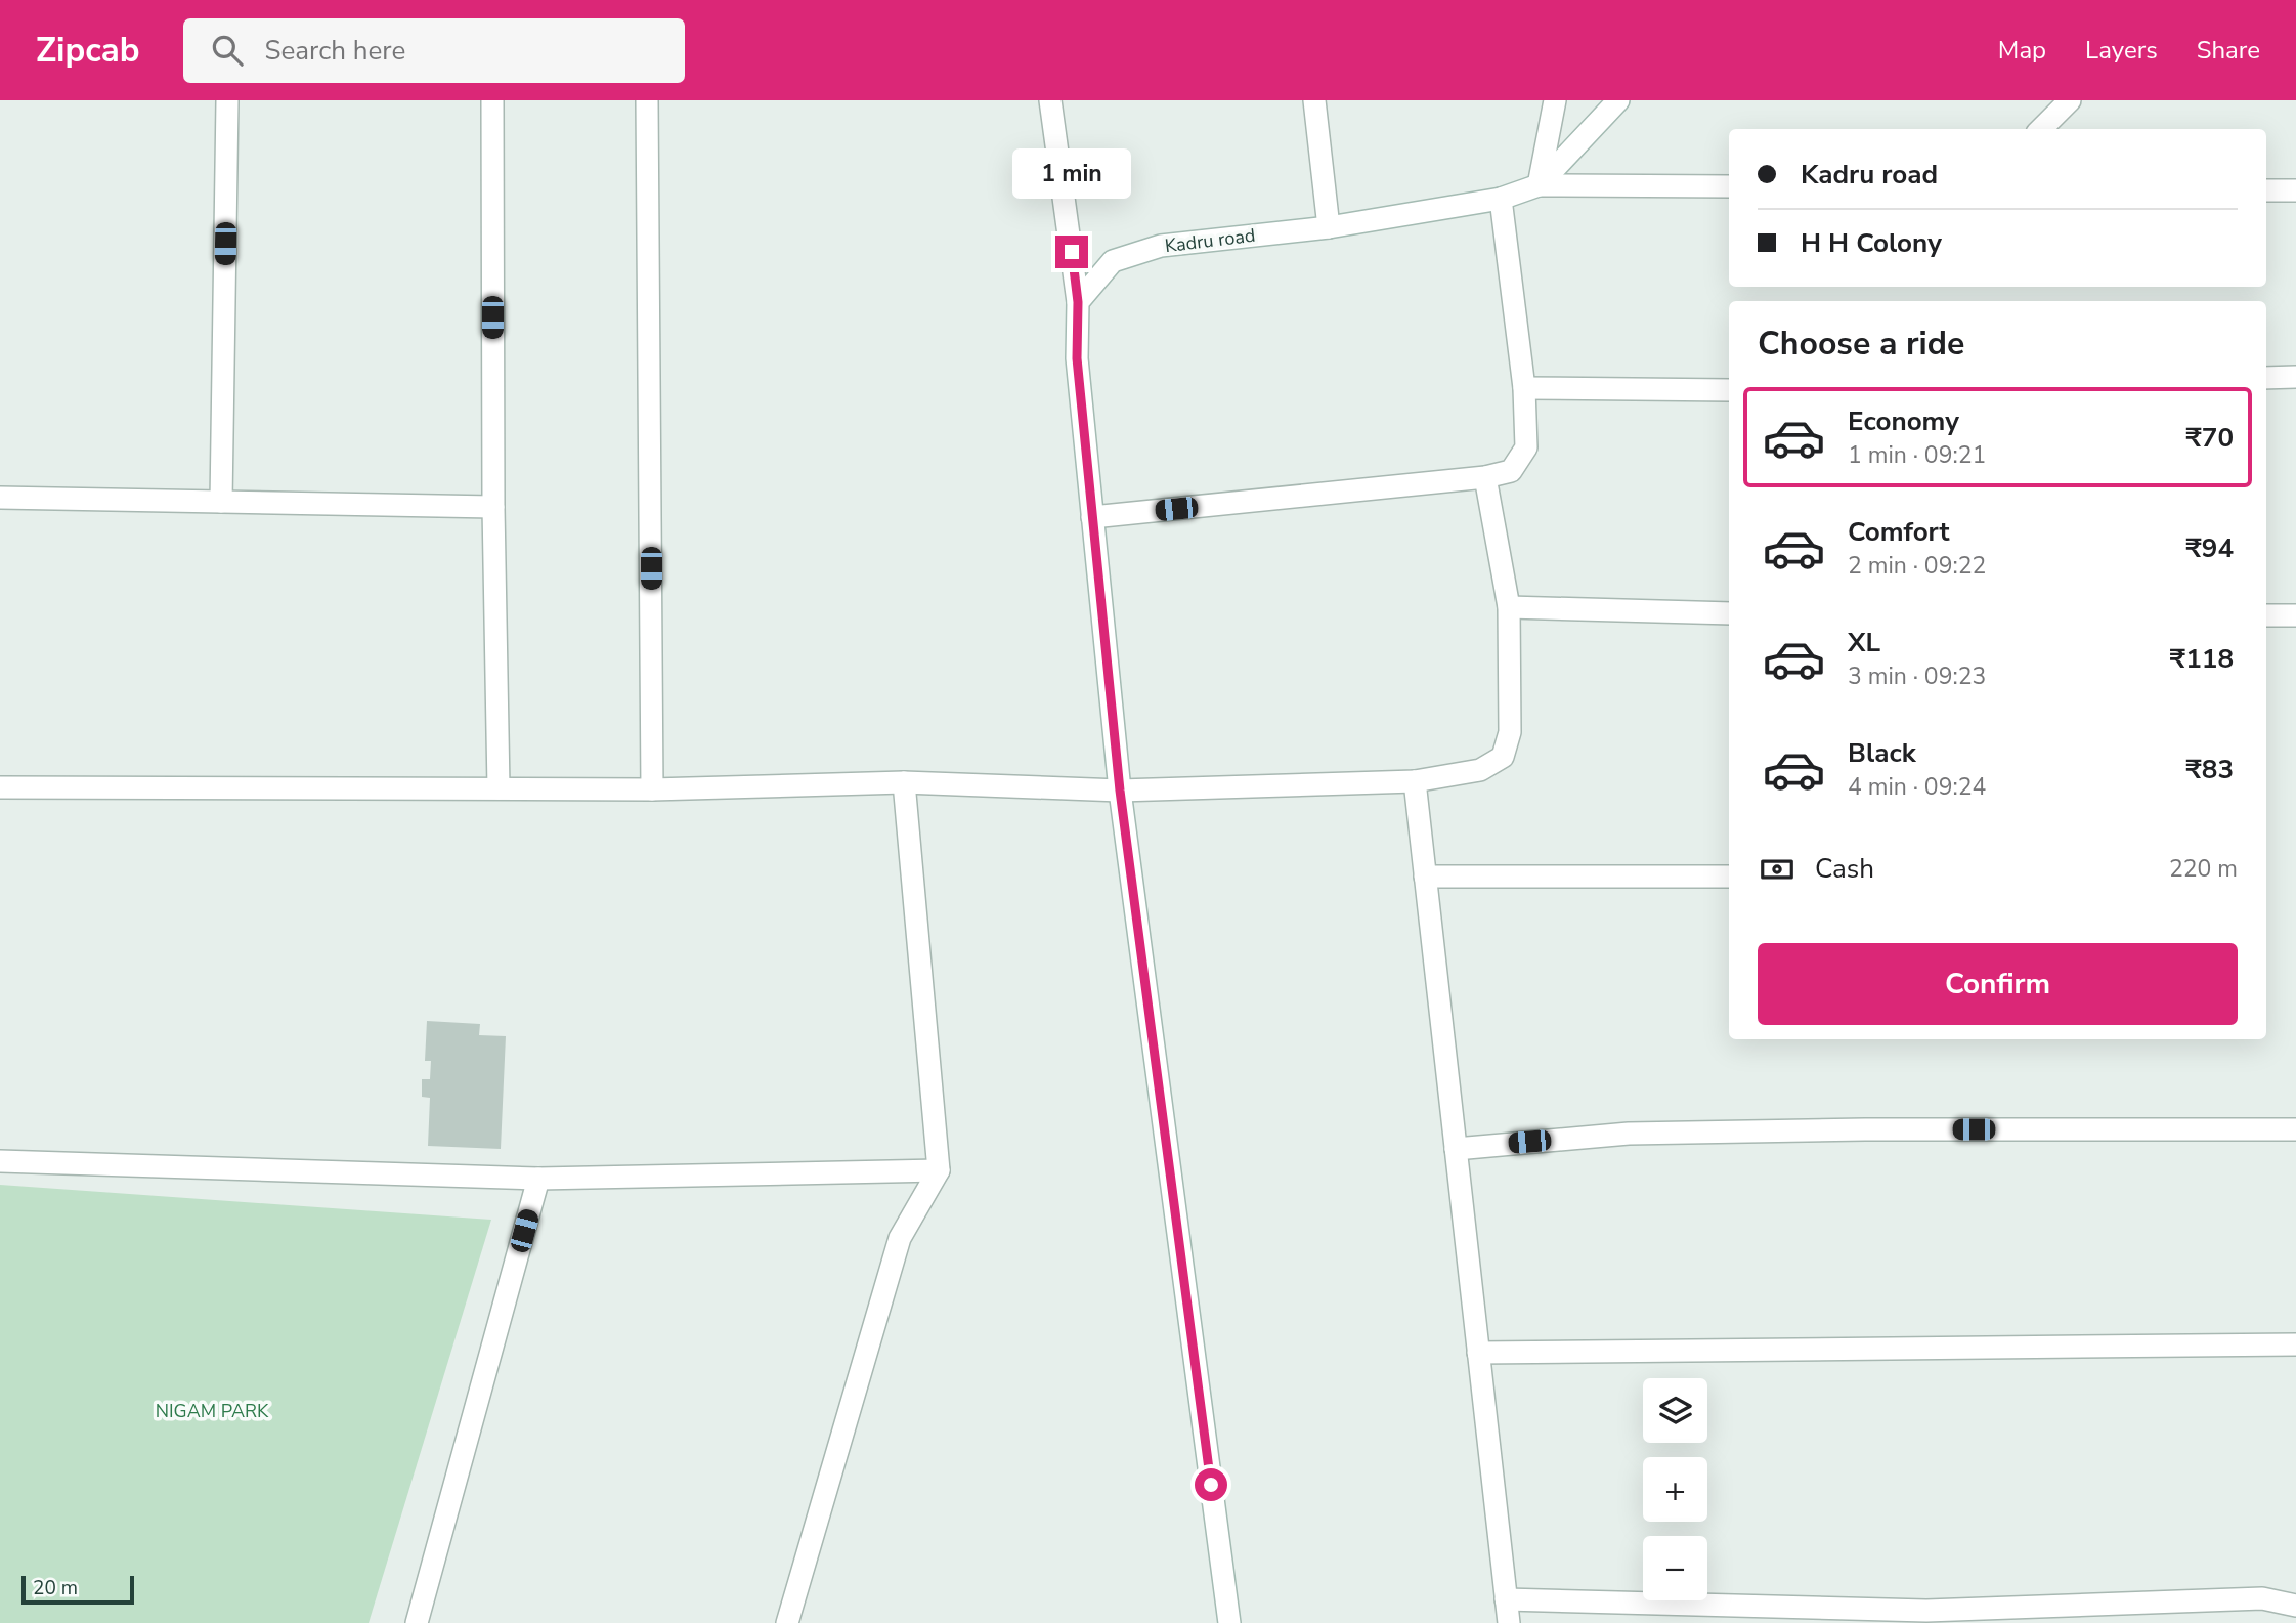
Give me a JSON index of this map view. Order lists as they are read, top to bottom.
{
  "streets": {
    "street": ["Kadru road"]
  },
  "parks": ["NIGAM PARK"],
  "scale_bar": "20 m",
  "page": {
    "header": "Zipcab",
    "search": "Search here",
    "nav": ["Map", "Layers", "Share"],
    "banner": ["Kadru road", "H H Colony"],
    "bubble": "1 min",
    "heading": "Choose a ride",
    "list": [
      {
        "name": "Economy",
        "note": "1 min · 09:21",
        "value": "₹70"
      },
      {
        "name": "Comfort",
        "note": "2 min · 09:22",
        "value": "₹94"
      },
      {
        "name": "XL",
        "note": "3 min · 09:23",
        "value": "₹118"
      },
      {
        "name": "Black",
        "note": "4 min · 09:24",
        "value": "₹83"
      }
    ],
    "pay": ["Cash", "220 m"],
    "buttons": "Confirm",
    "map_buttons": ["+", "−"],
    "scale": "20 m"
  }
}
